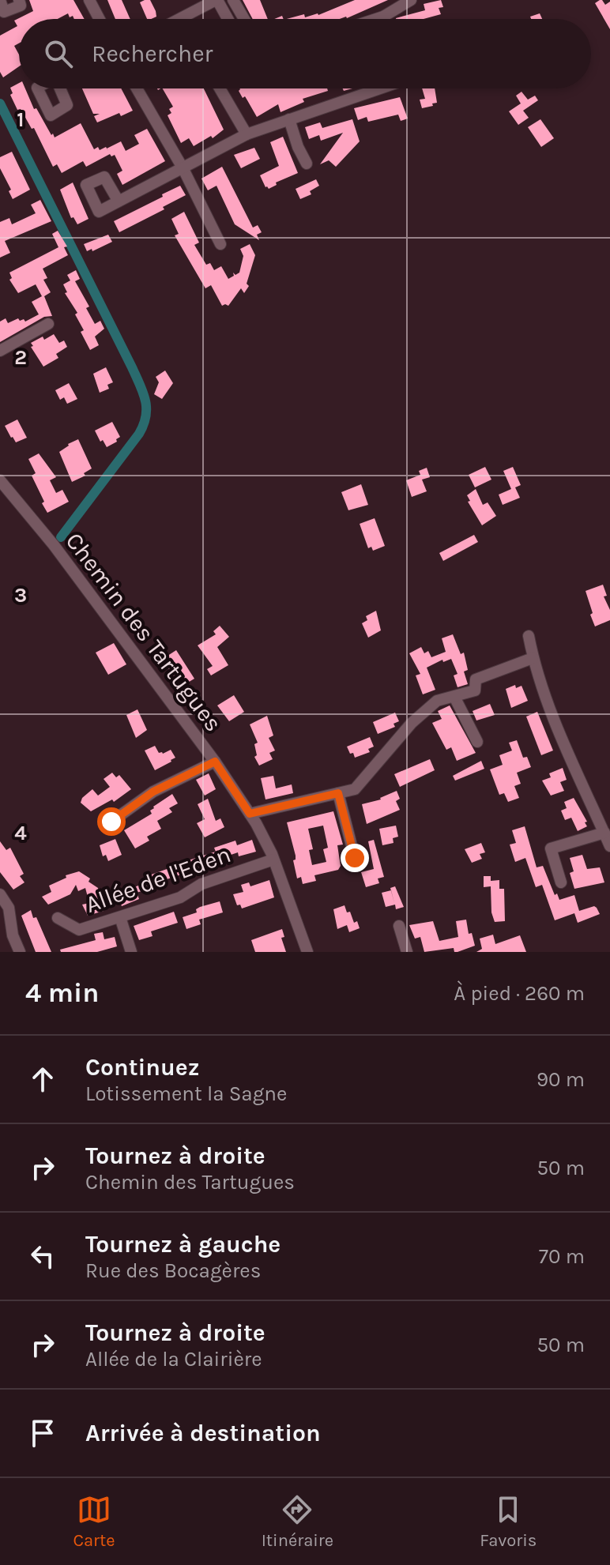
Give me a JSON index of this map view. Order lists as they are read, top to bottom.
{
  "streets": {
    "street": ["Chemin des Tartugues", "Allée de l'Eden"]
  },
  "crossings": [
    ["Chemin des Tartugues", "Allée de l'Eden"]
  ],
  "page": {
    "search": "Rechercher",
    "heading": ["4 min", "À pied · 260 m"],
    "list": [
      ["Continuez", "Lotissement la Sagne", "90 m"],
      ["Tournez à droite", "Chemin des Tartugues", "50 m"],
      ["Tournez à gauche", "Rue des Bocagères", "70 m"],
      ["Tournez à droite", "Allée de la Clairière", "50 m"],
      "Arrivée à destination"
    ],
    "nav": ["Carte", "Itinéraire", "Favoris"]
  },
  "grid": {
    "rows": [
      "1",
      "2",
      "3",
      "4"
    ]
  }
}
